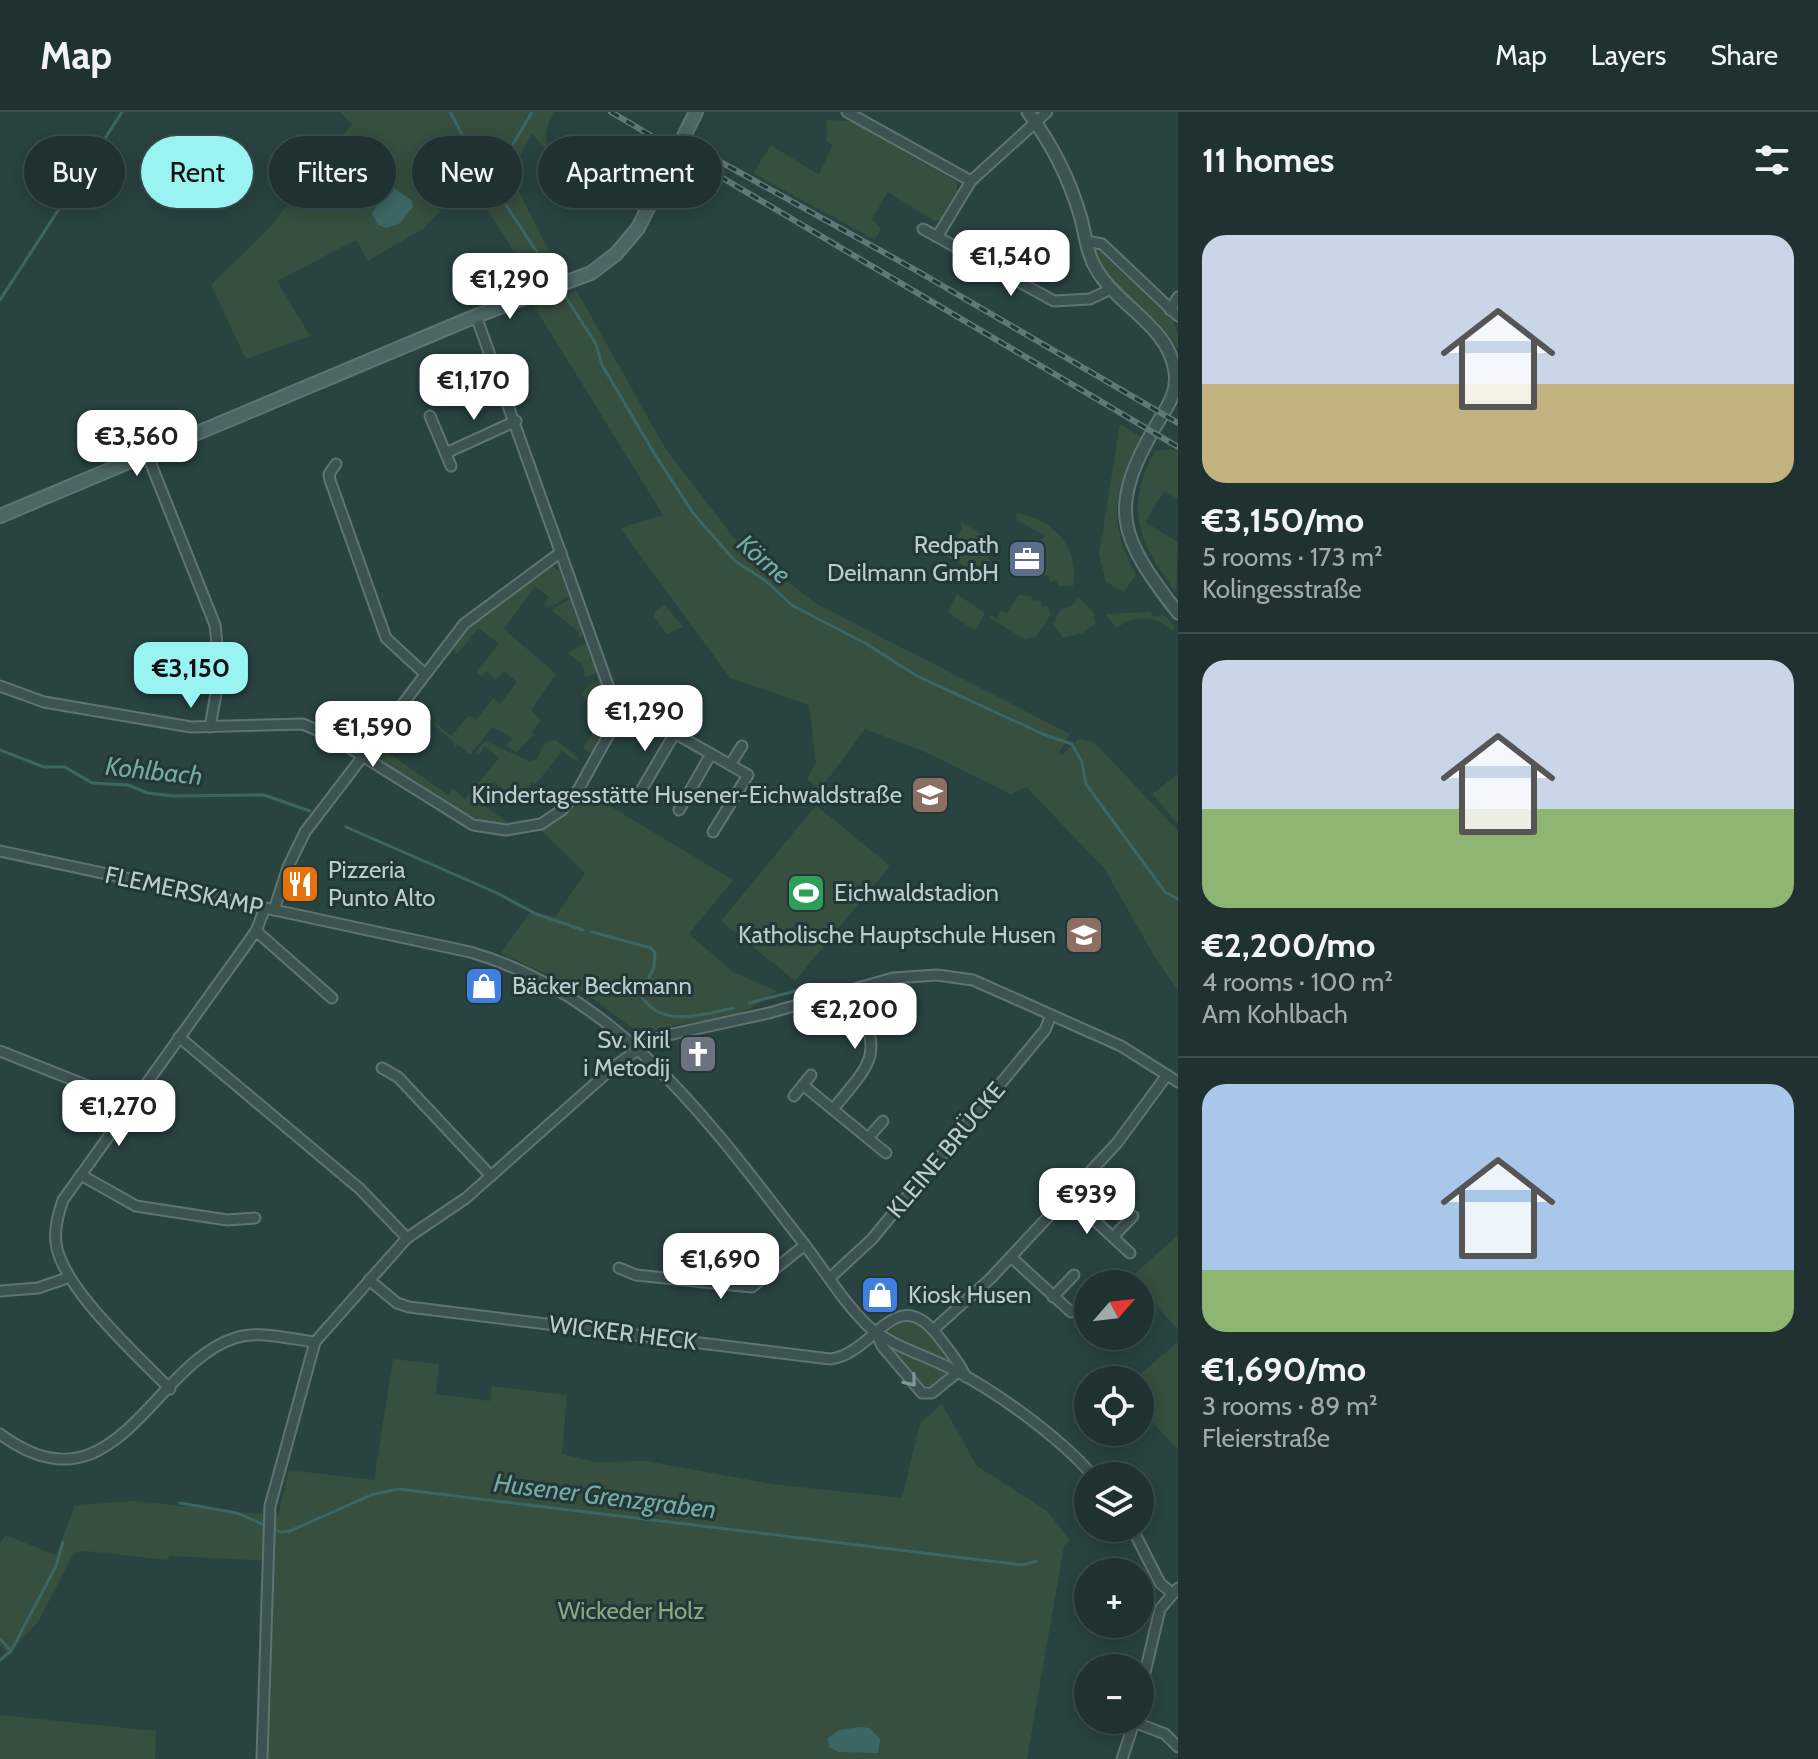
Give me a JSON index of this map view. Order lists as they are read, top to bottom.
{
  "streets": {
    "street": ["FLEMERSKAMP", "KLEINE BRÜCKE", "WICKER HECK"]
  },
  "crossings": [
    ["FLEMERSKAMP", "KLEINE BRÜCKE"],
    ["FLEMERSKAMP", "WICKER HECK"]
  ],
  "water": ["Körne", "Kohlbach", "Husener Grenzgraben"],
  "parks": ["Wickeder Holz"],
  "places": {
    "office": ["Redpath Deilmann GmbH"],
    "school or university": ["Kindertagesstätte Husener-Eichwaldstraße", "Katholische Hauptschule Husen"],
    "restaurant": ["Pizzeria Punto Alto"],
    "sports": ["Eichwaldstadion"],
    "shop": ["Bäcker Beckmann", "Kiosk Husen"],
    "church": ["Sv. Kiril i Metodij"]
  },
  "north": "top right",
  "page": {
    "header": "Map",
    "nav": ["Map", "Layers", "Share"],
    "heading": "11 homes",
    "chip": [
      "Buy",
      "Rent",
      "Filters",
      "New",
      "Apartment"
    ],
    "list": [
      {
        "name": "€3,150/mo",
        "note": "5 rooms · 173 m² · Kolingesstraße"
      },
      {
        "name": "€2,200/mo",
        "note": "4 rooms · 100 m² · Am Kohlbach"
      },
      {
        "name": "€1,690/mo",
        "note": "3 rooms · 89 m² · Fleierstraße"
      }
    ],
    "price": [
      "€1,540",
      "€1,290",
      "€1,170",
      "€3,560",
      "€3,150",
      "€1,290",
      "€1,590",
      "€2,200",
      "€1,270",
      "€939",
      "€1,690"
    ],
    "map_buttons": ["+", "−"]
  }
}
